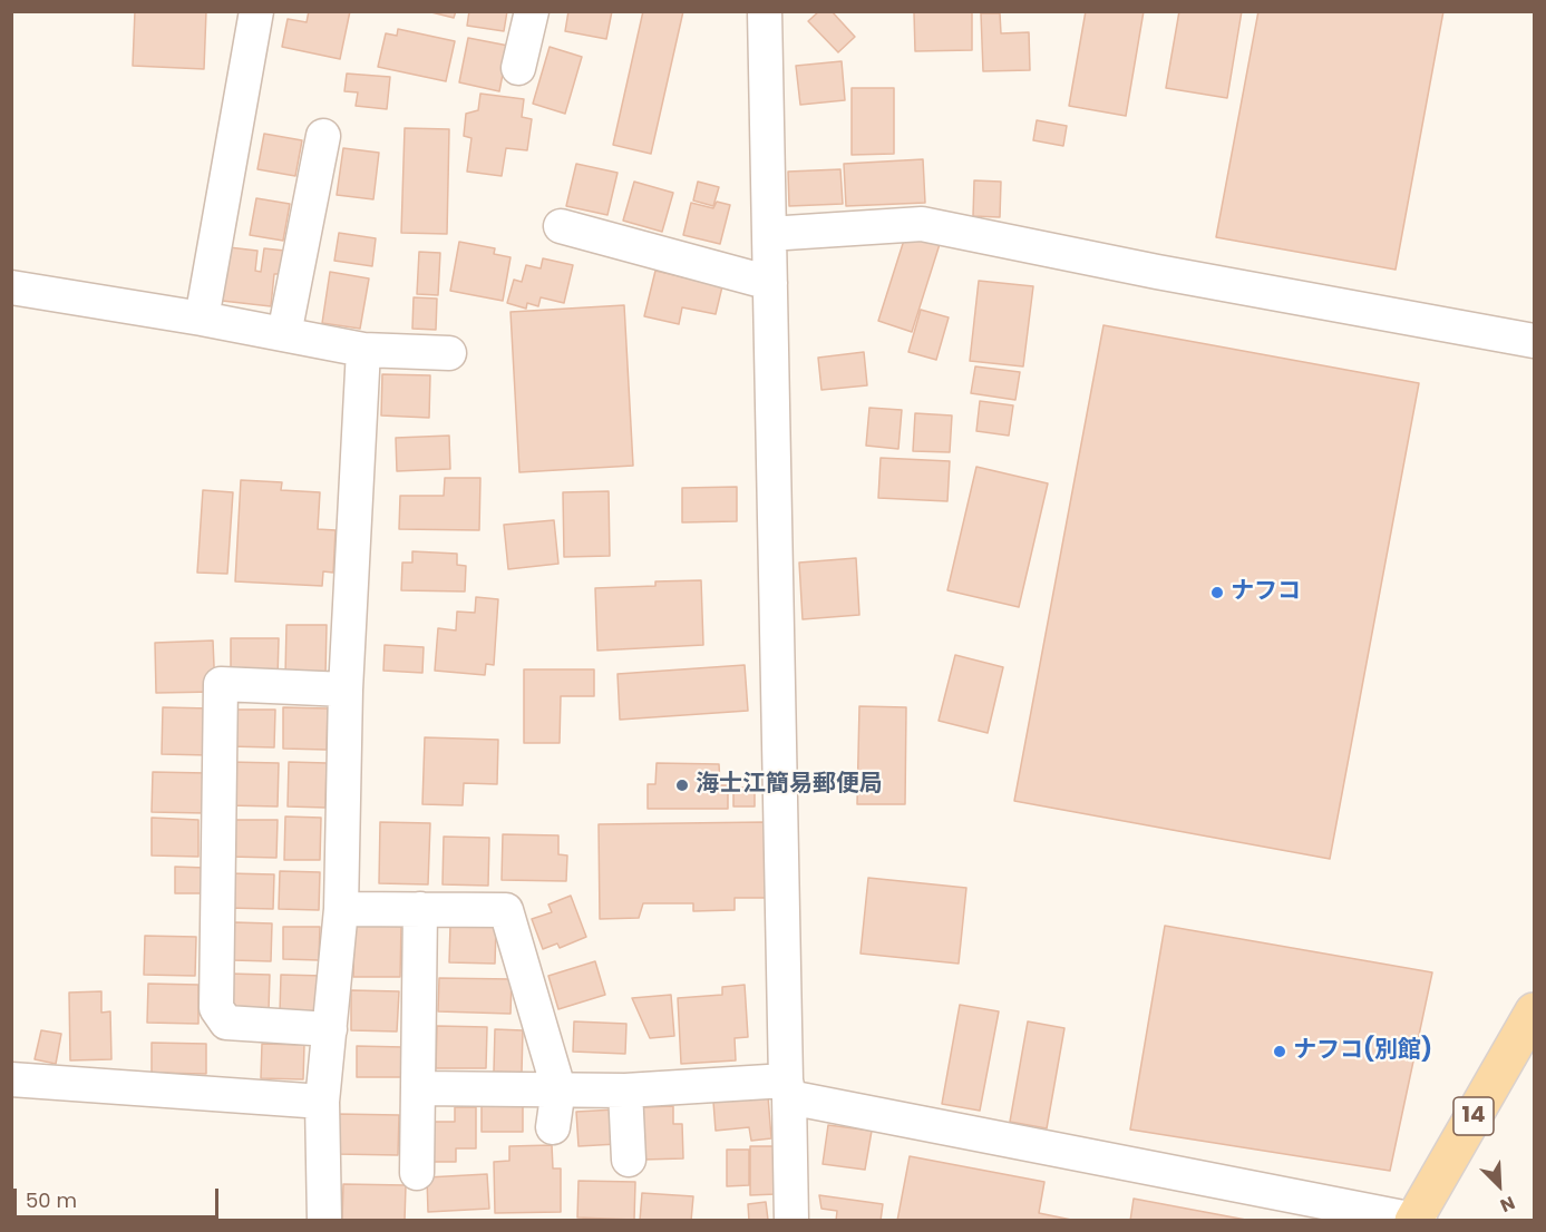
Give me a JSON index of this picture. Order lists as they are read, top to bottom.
{
  "streets": {
    "main road": ["14"]
  },
  "places": ["ナフコ", "海士江簡易郵便局", "ナフコ(別館)"],
  "scale_bar": "50 m",
  "north": "bottom right"
}
